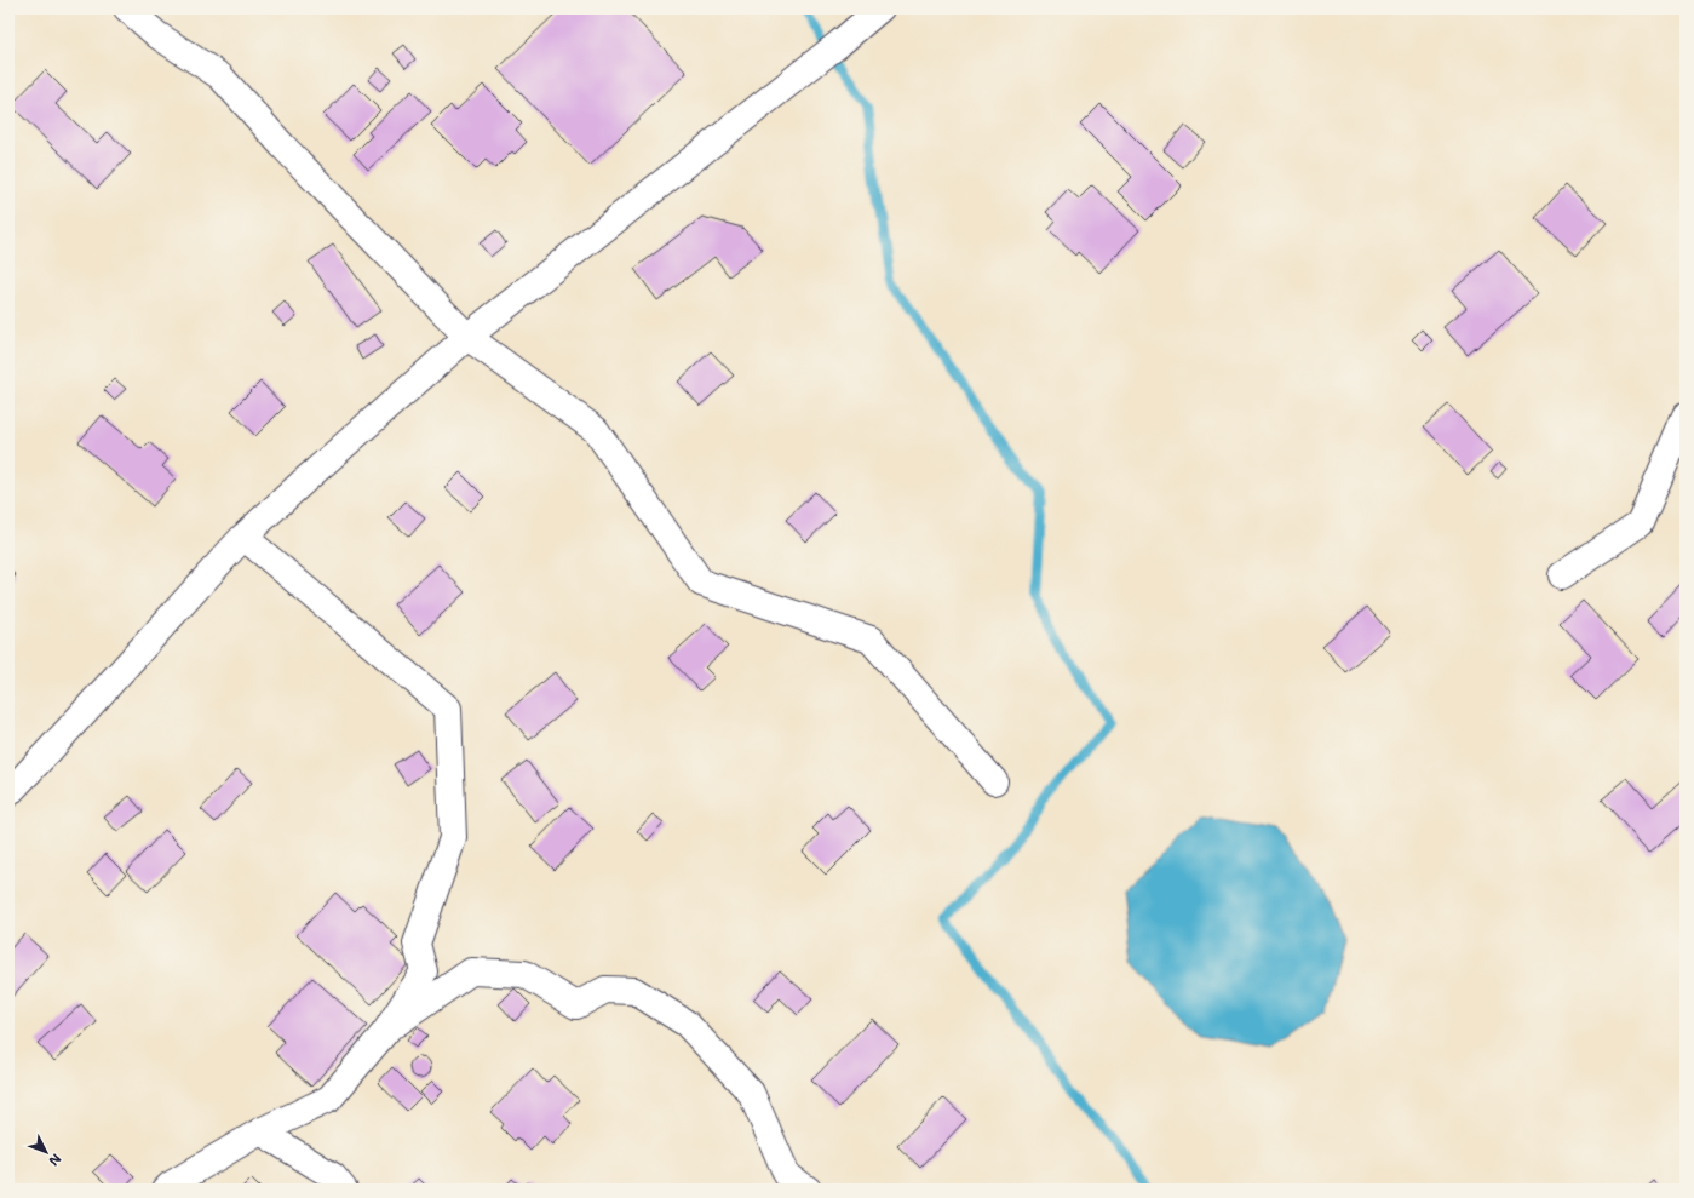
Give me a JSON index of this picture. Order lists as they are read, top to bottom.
{
  "north": "bottom right"
}
